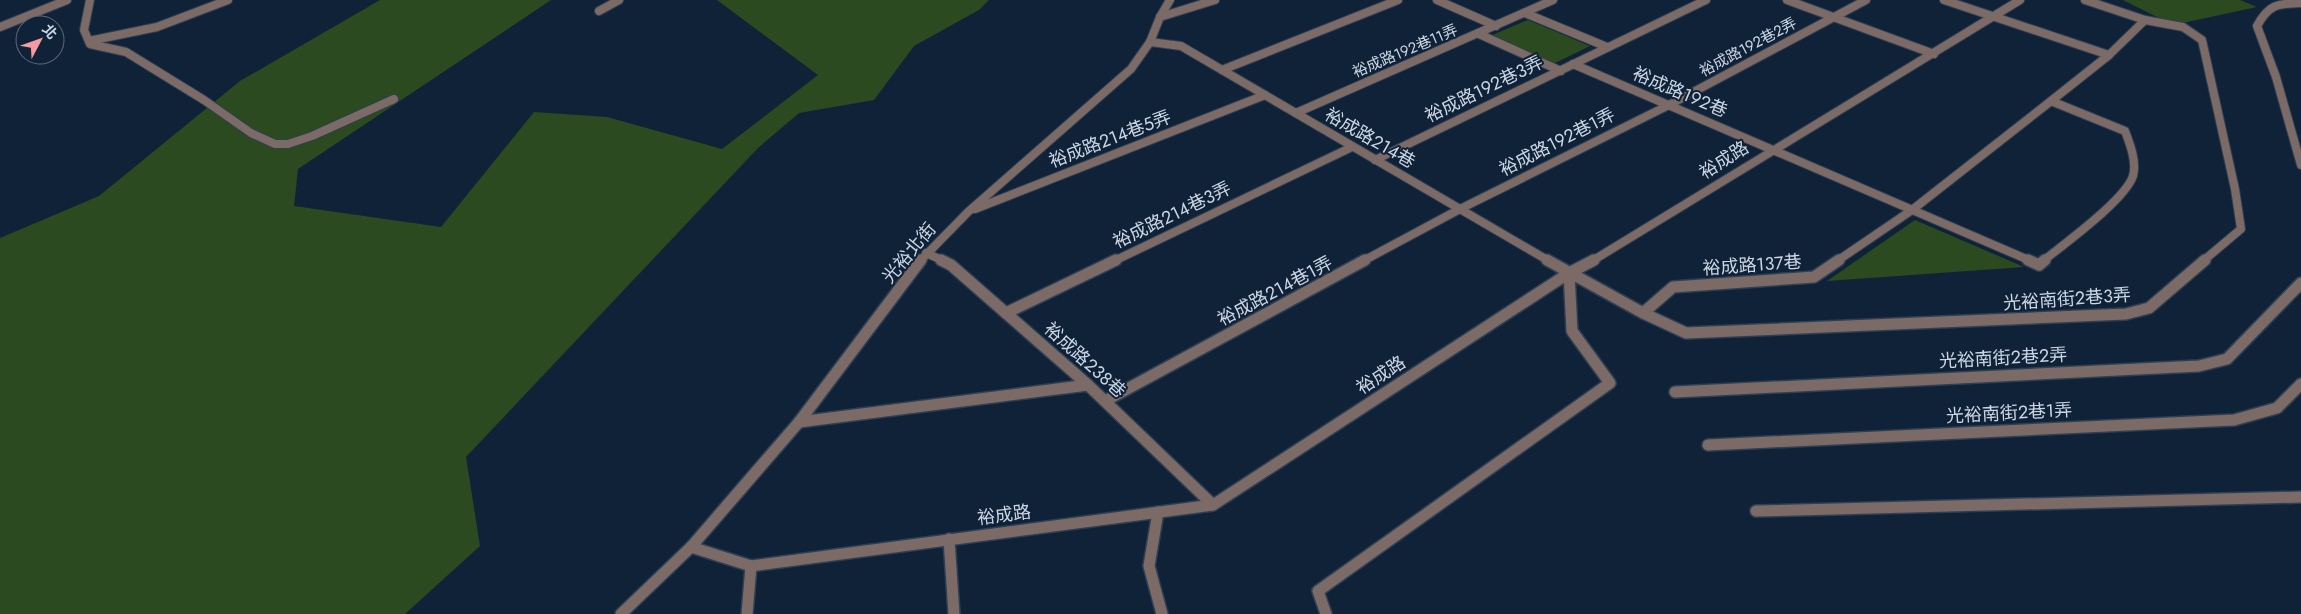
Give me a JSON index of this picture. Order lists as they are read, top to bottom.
{
  "streets": {
    "street": [
      "裕成路192巷2弄",
      "裕成路192巷11弄",
      "裕成路192巷3弄",
      "裕成路192巷",
      "裕成路214巷",
      "裕成路214巷5弄",
      "裕成路192巷1弄",
      "裕成路",
      "裕成路214巷3弄",
      "光裕北街",
      "裕成路137巷",
      "裕成路214巷1弄",
      "光裕南街2巷3弄",
      "光裕南街2巷2弄",
      "裕成路238巷",
      "光裕南街2巷1弄"
    ]
  },
  "crossings": [
    ["裕成路192巷2弄", "裕成路192巷"],
    ["裕成路192巷2弄", "裕成路192巷1弄"],
    ["裕成路192巷11弄", "裕成路214巷"],
    ["裕成路192巷3弄", "裕成路192巷"],
    ["裕成路192巷3弄", "裕成路214巷"],
    ["裕成路192巷", "裕成路192巷1弄"],
    ["裕成路192巷", "裕成路"],
    ["裕成路214巷", "裕成路214巷5弄"],
    ["裕成路214巷", "裕成路192巷1弄"],
    ["裕成路214巷", "裕成路"],
    ["裕成路214巷", "裕成路214巷3弄"],
    ["裕成路214巷", "光裕北街"],
    ["裕成路214巷", "裕成路137巷"],
    ["裕成路214巷", "裕成路214巷1弄"],
    ["裕成路214巷", "光裕南街2巷3弄"],
    ["裕成路214巷5弄", "光裕北街"],
    ["裕成路192巷1弄", "裕成路214巷1弄"],
    ["裕成路", "光裕北街"],
    ["裕成路", "裕成路238巷"],
    ["裕成路214巷3弄", "裕成路238巷"],
    ["光裕北街", "裕成路238巷"],
    ["裕成路137巷", "光裕南街2巷3弄"],
    ["裕成路214巷1弄", "裕成路238巷"]
  ],
  "north": "top right"
}
